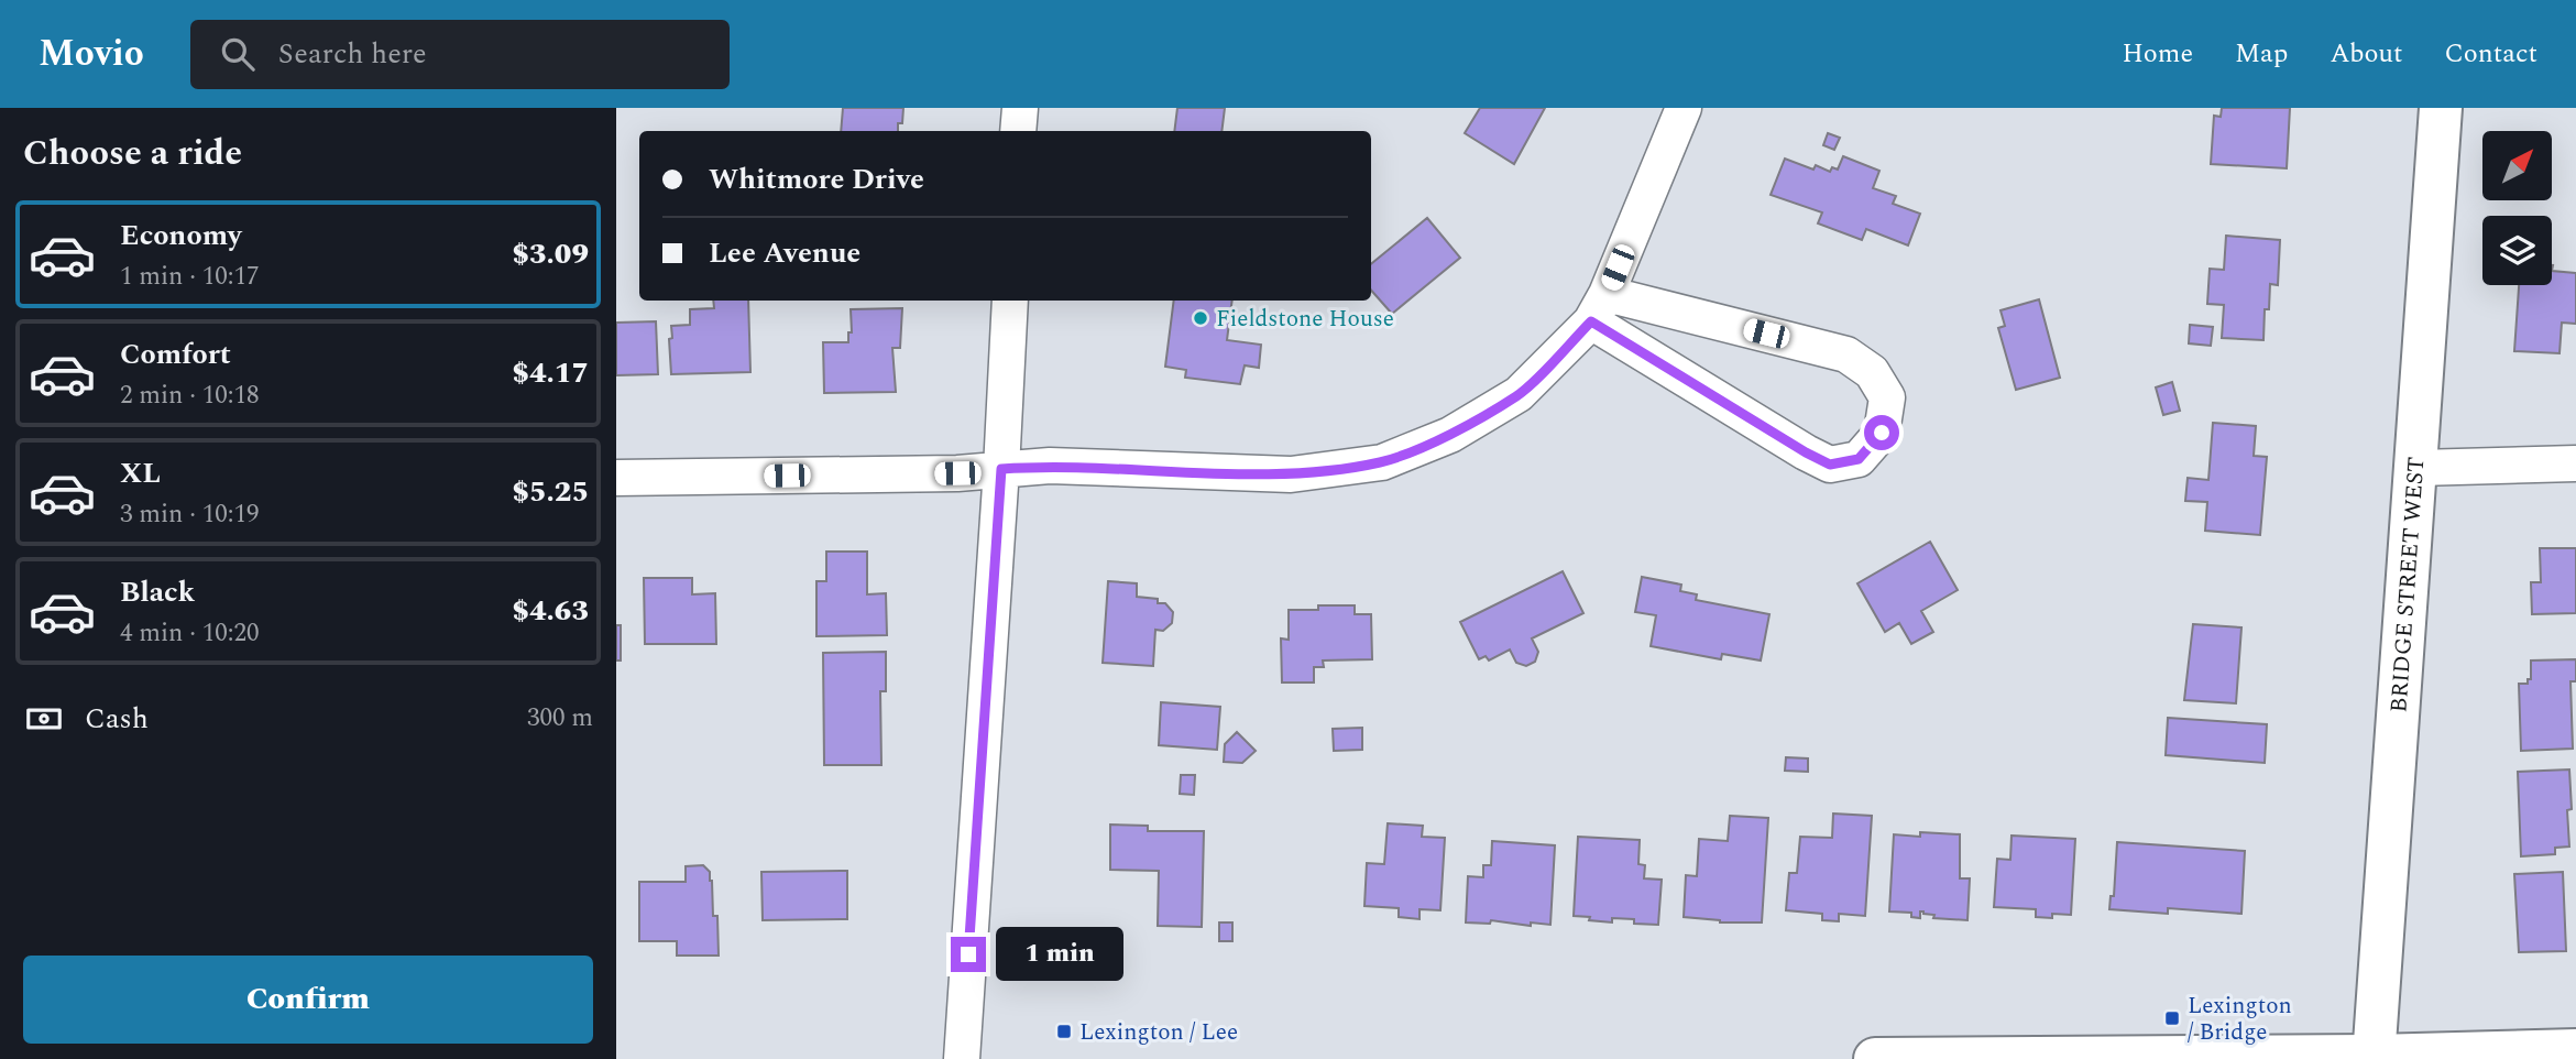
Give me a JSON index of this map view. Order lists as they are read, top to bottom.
{
  "streets": {
    "main road": ["BRIDGE STREET WEST"]
  },
  "places": {
    "other": ["Fieldstone House"],
    "transit": ["Lexington / Bridge", "Lexington / Lee"]
  },
  "north": "top right",
  "page": {
    "header": "Movio",
    "search": "Search here",
    "nav": [
      "Home",
      "Map",
      "About",
      "Contact"
    ],
    "heading": "Choose a ride",
    "banner": ["Whitmore Drive", "Lee Avenue"],
    "list": [
      {
        "name": "Economy",
        "note": "1 min · 10:17",
        "value": "$3.09"
      },
      {
        "name": "Comfort",
        "note": "2 min · 10:18",
        "value": "$4.17"
      },
      {
        "name": "XL",
        "note": "3 min · 10:19",
        "value": "$5.25"
      },
      {
        "name": "Black",
        "note": "4 min · 10:20",
        "value": "$4.63"
      }
    ],
    "pay": ["Cash", "300 m"],
    "bubble": "1 min",
    "buttons": "Confirm"
  }
}
